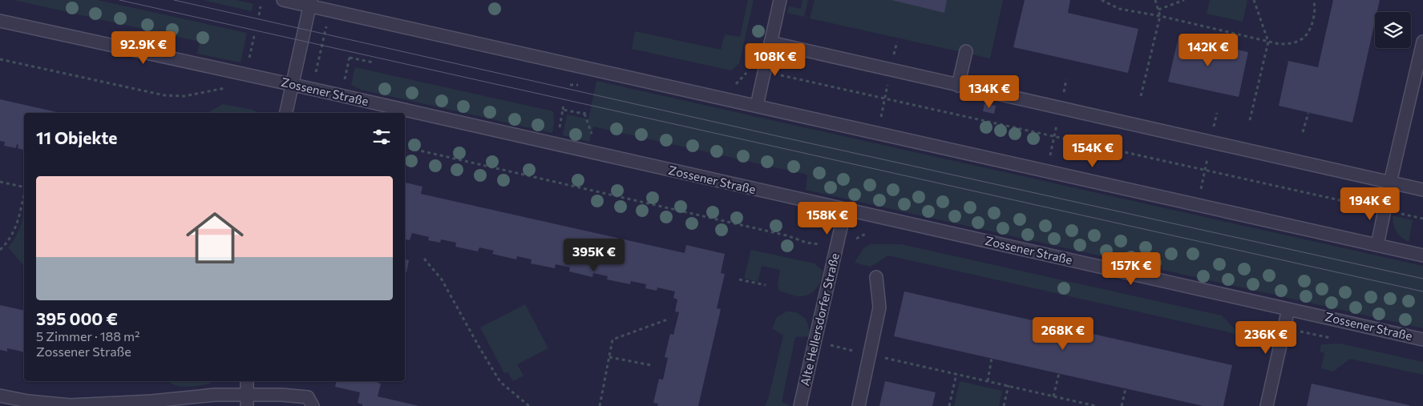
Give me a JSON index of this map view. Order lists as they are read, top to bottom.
{
  "streets": {
    "street": ["Zossener Straße", "Alte Hellersdorfer Straße"]
  },
  "crossings": [
    ["Zossener Straße", "Alte Hellersdorfer Straße"]
  ],
  "page": {
    "price": [
      "92.9K €",
      "142K €",
      "108K €",
      "134K €",
      "154K €",
      "194K €",
      "158K €",
      "395K €",
      "157K €",
      "268K €",
      "236K €"
    ],
    "heading": "11 Objekte",
    "list": [
      {
        "name": "395 000 €",
        "note": "5 Zimmer · 188 m² · Zossener Straße"
      }
    ]
  }
}
